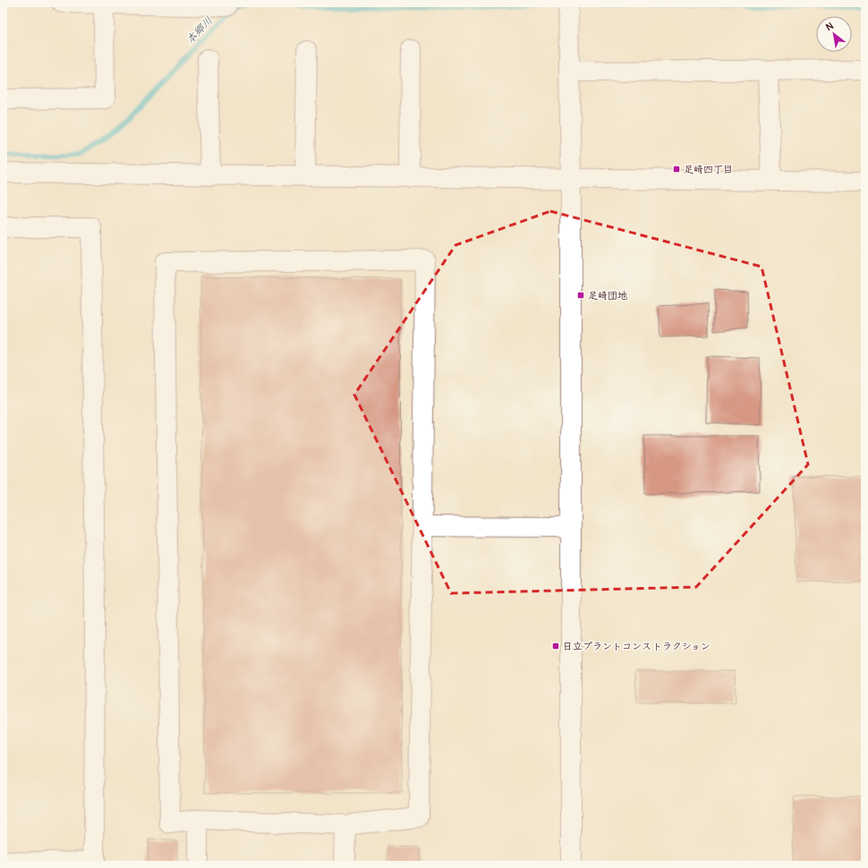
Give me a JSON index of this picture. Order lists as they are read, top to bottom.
{
  "water": ["本郷川"],
  "places": {
    "transit": ["足崎四丁目", "足崎団地", "日立プラントコンストラクション"]
  },
  "north": "top left"
}
